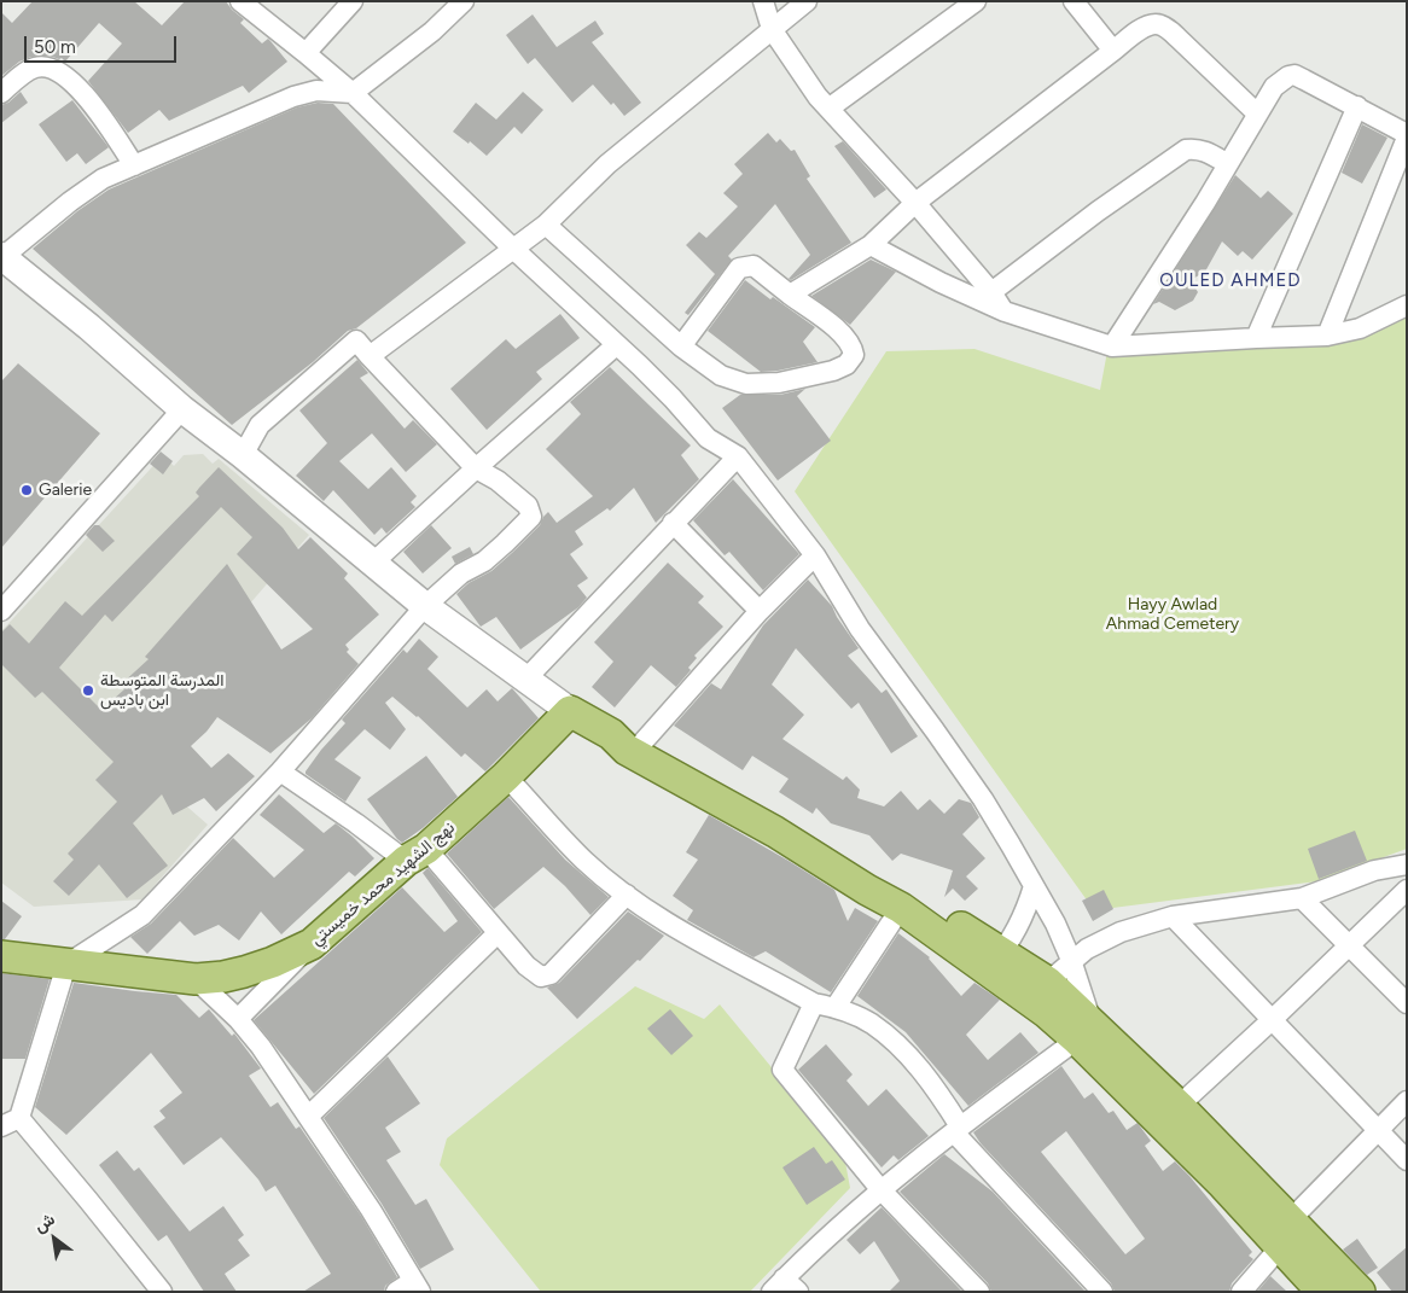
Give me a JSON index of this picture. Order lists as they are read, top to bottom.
{
  "streets": {
    "main road": ["نهج الشهيد محمد خميستي"]
  },
  "districts": ["OULED AHMED"],
  "parks": ["Hayy Awlad Ahmad Cemetery"],
  "places": ["Galerie", "المدرسة المتوسطة ابن باديس"],
  "scale_bar": "50 m",
  "north": "top left"
}
